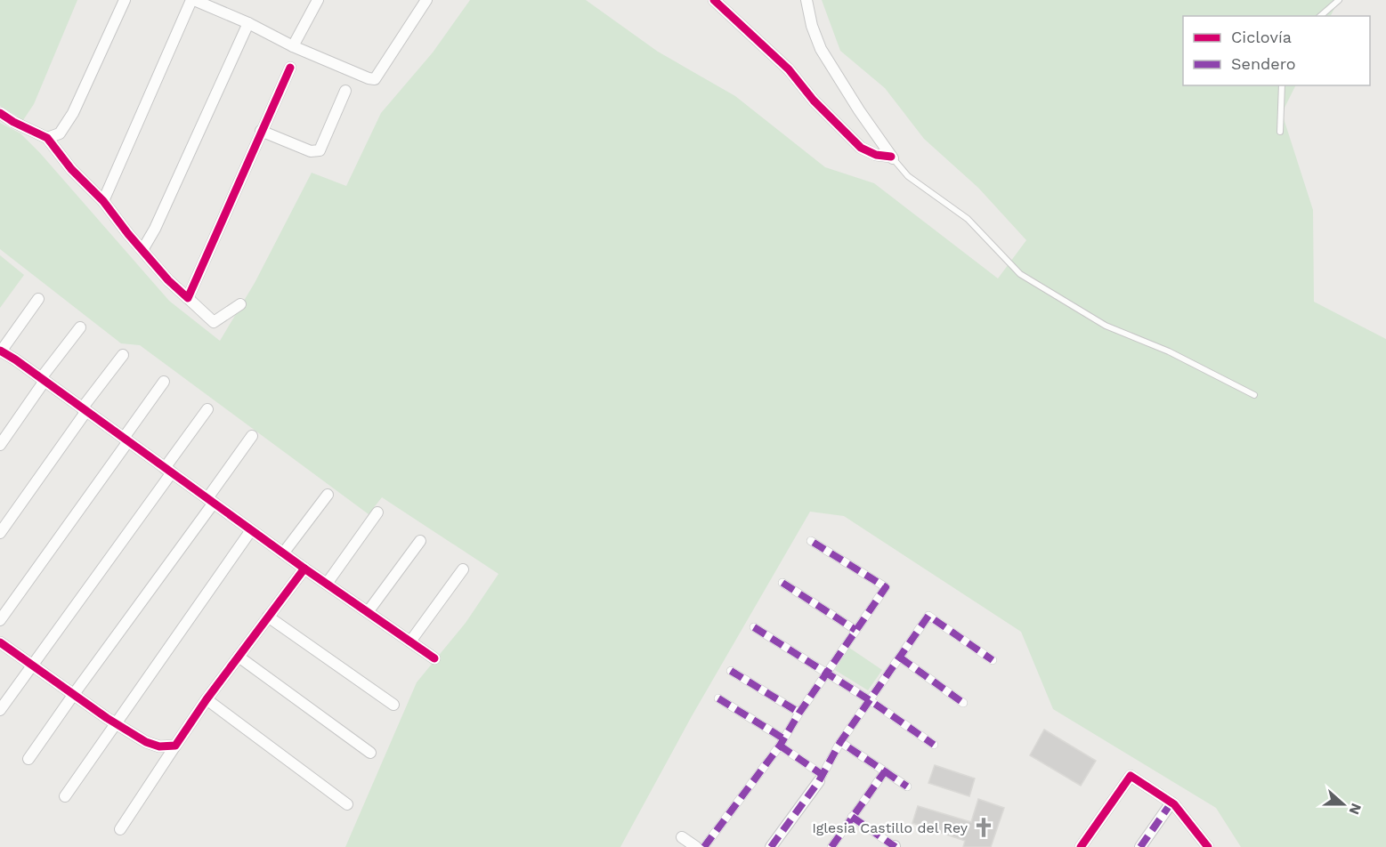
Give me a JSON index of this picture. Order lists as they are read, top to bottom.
{
  "places": {
    "church": ["Iglesia Castillo del Rey"]
  },
  "legend": ["Ciclovía", "Sendero"],
  "north": "right"
}
